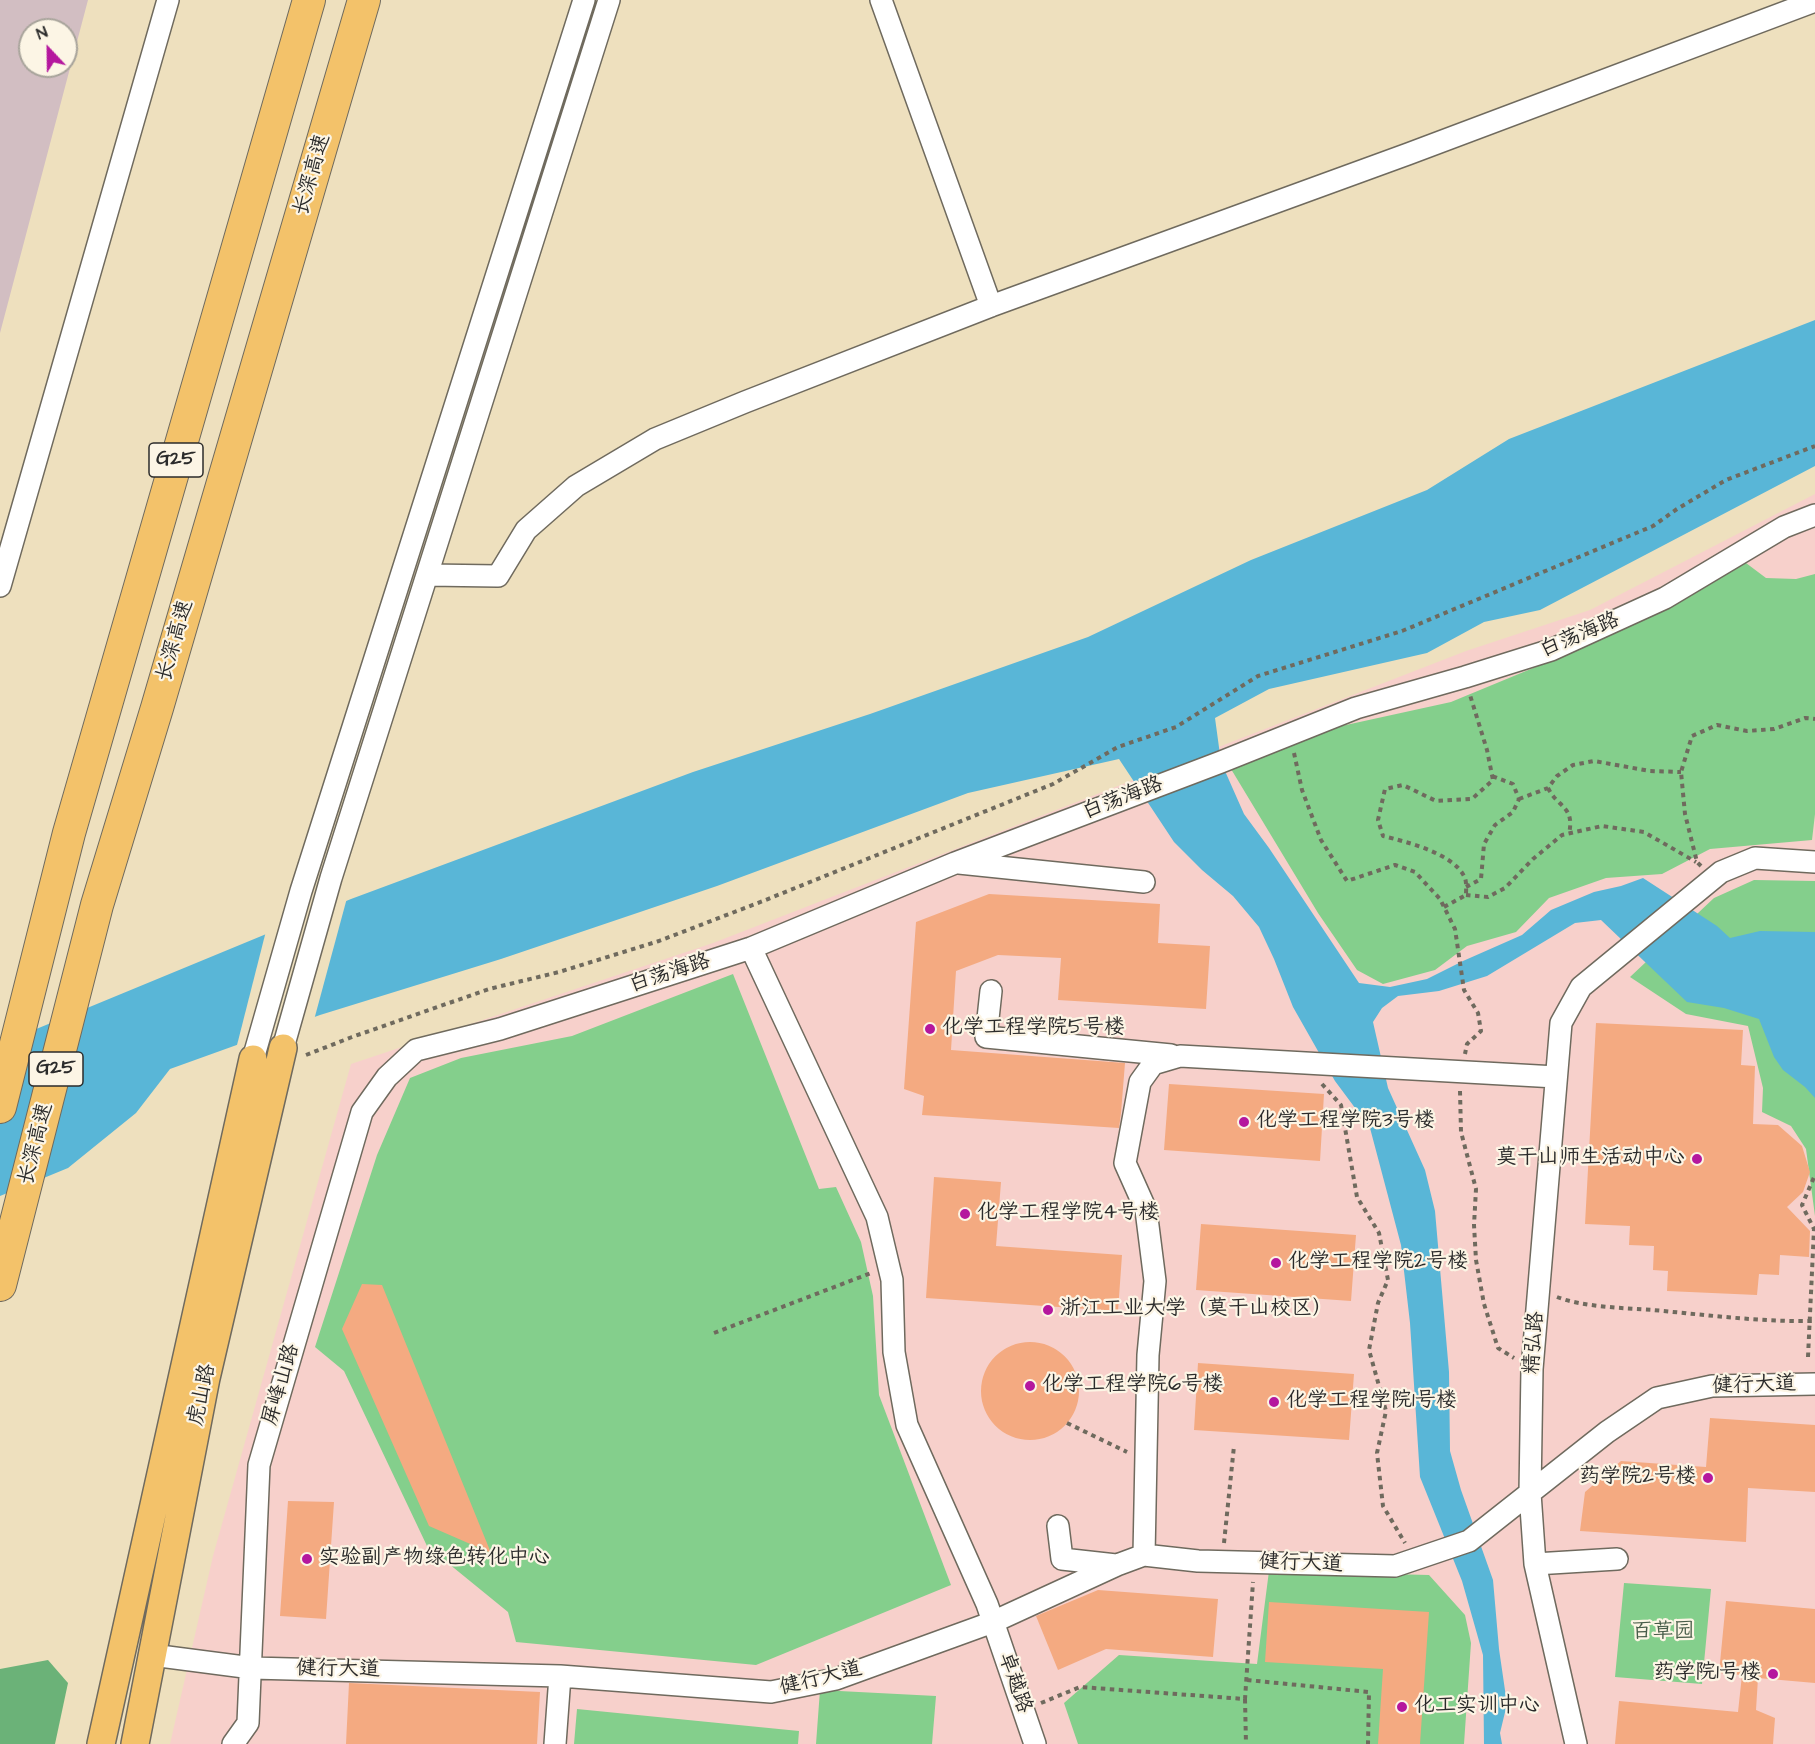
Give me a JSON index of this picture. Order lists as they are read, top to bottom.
{
  "streets": {
    "highway": ["长深高速", "G25"],
    "main road": ["虎山路"],
    "street": [
      "白荡海路",
      "精弘路",
      "屏峰山路",
      "健行大道",
      "卓越路"
    ]
  },
  "crossings": [
    ["白荡海路", "屏峰山路"],
    ["白荡海路", "卓越路"],
    ["精弘路", "健行大道"],
    ["屏峰山路", "健行大道"],
    ["健行大道", "虎山路"],
    ["健行大道", "卓越路"]
  ],
  "parks": ["百草园"],
  "places": [
    "化学工程学院5号楼",
    "化学工程学院3号楼",
    "莫干山师生活动中心",
    "化学工程学院4号楼",
    "化学工程学院2号楼",
    "浙江工业大学（莫干山校区）",
    "化学工程学院6号楼",
    "化学工程学院1号楼",
    "药学院2号楼",
    "实验副产物绿色转化中心",
    "药学院1号楼",
    "化工实训中心"
  ],
  "north": "top"
}
